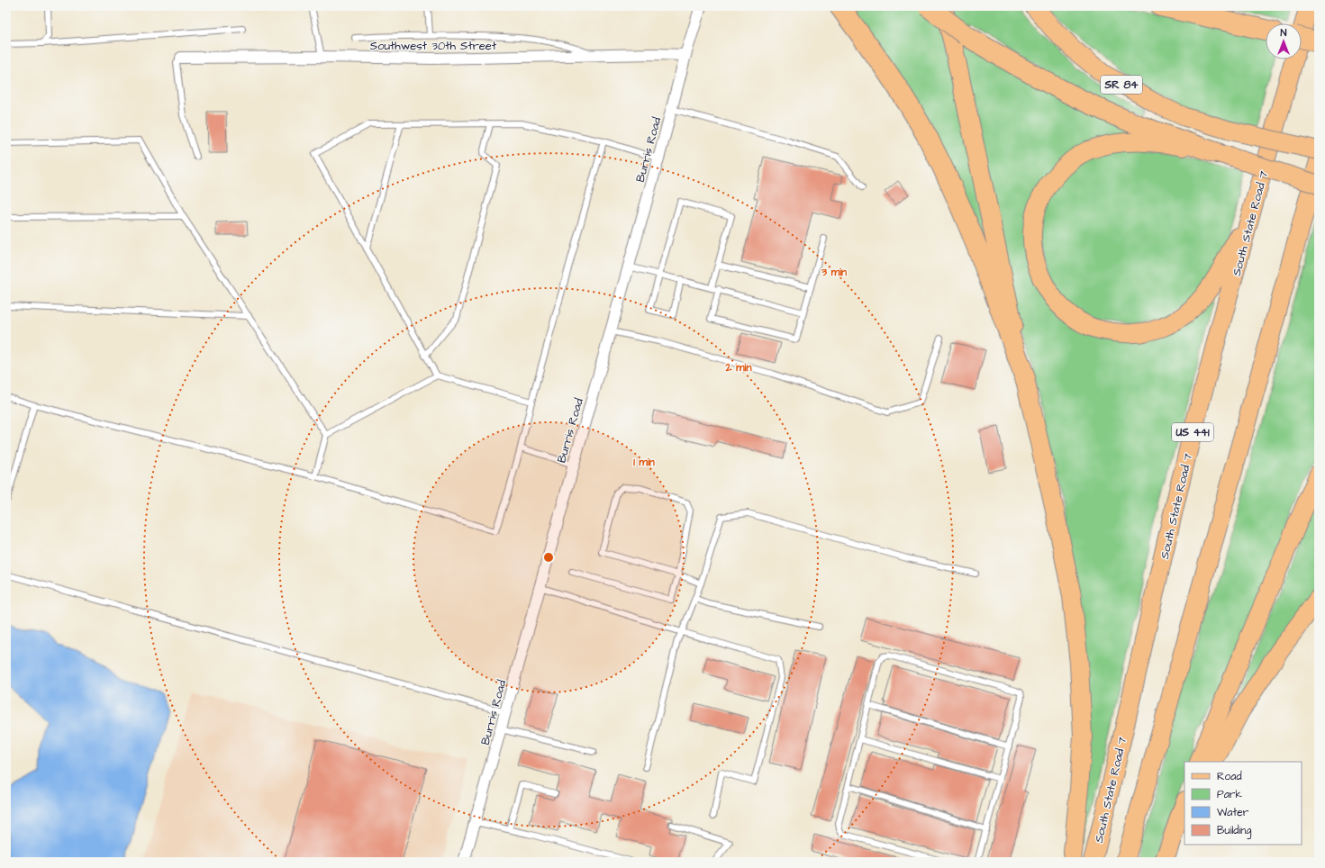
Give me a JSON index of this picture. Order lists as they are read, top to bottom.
{
  "streets": {
    "main road": ["SR 84", "South State Road 7", "US 441"],
    "street": ["Southwest 30th Street", "Burris Road"]
  },
  "crossings": [
    ["Southwest 30th Street", "Burris Road"]
  ],
  "legend": [
    "Road",
    "Park",
    "Water",
    "Building"
  ],
  "north": "top",
  "rings": ["3 min", "2 min", "1 min"]
}
